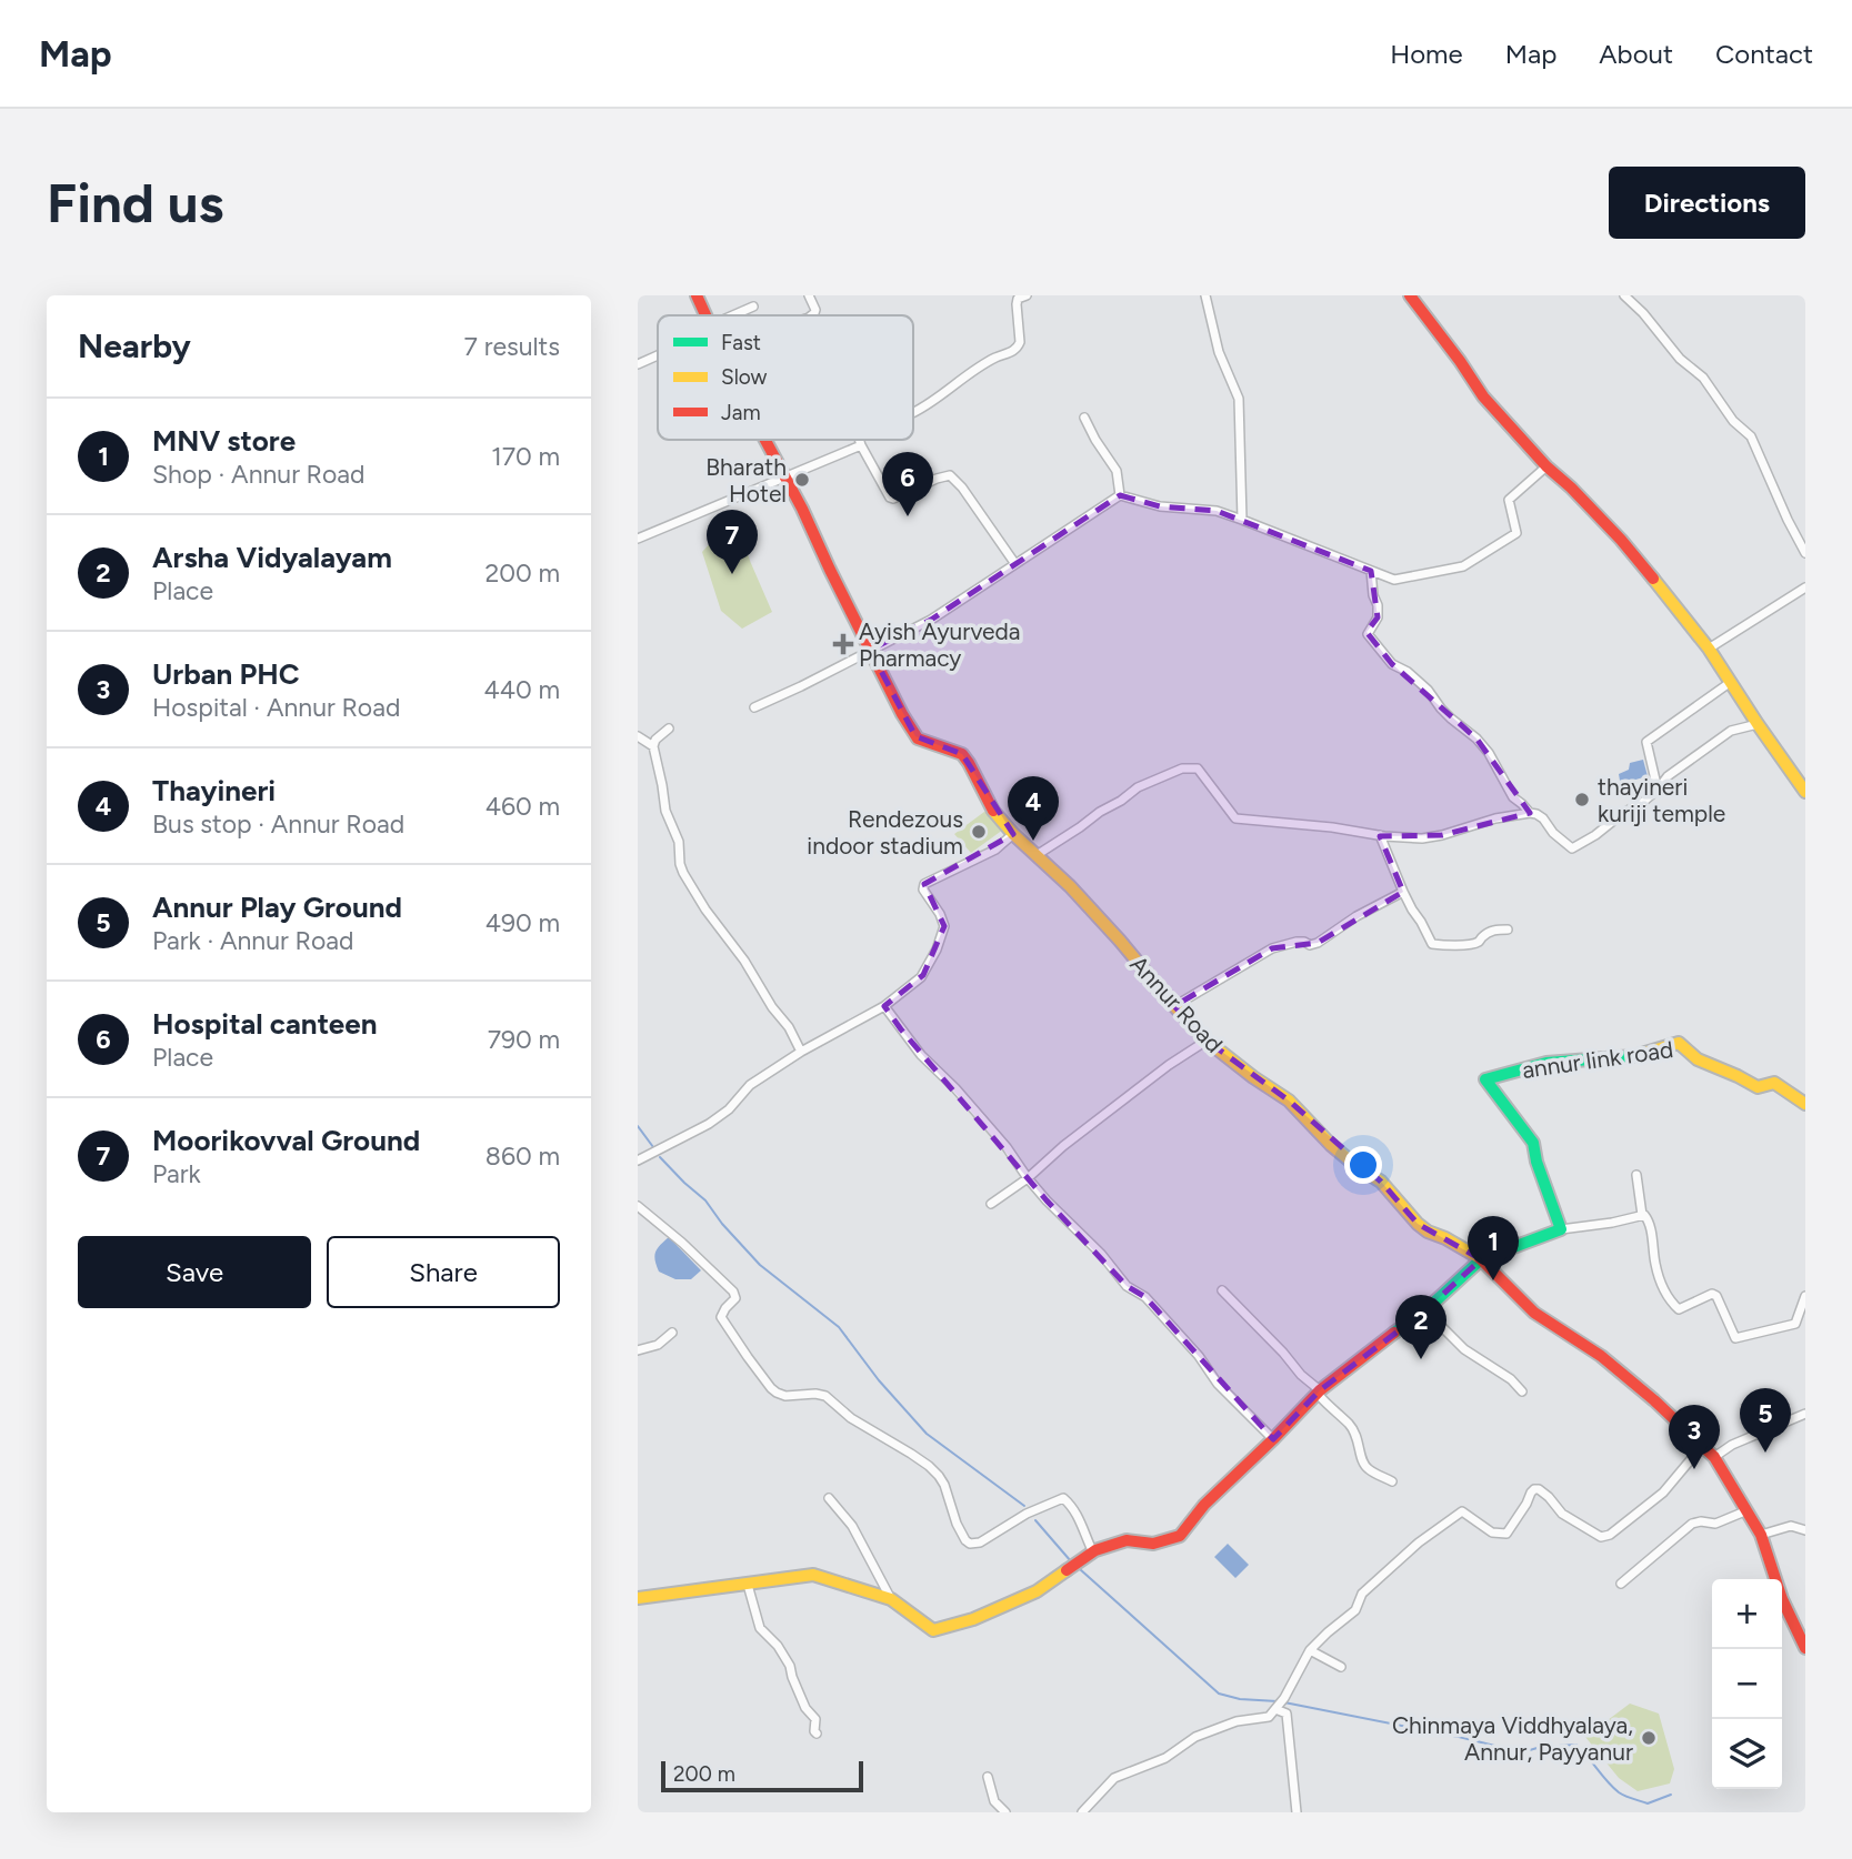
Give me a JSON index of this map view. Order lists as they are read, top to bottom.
{
  "streets": {
    "main road": ["Annur Road", "annur link road"]
  },
  "places": {
    "other": [
      "Bharath Hotel",
      "thayineri kuriji temple",
      "Rendezous indoor stadium",
      "Chinmaya Viddhyalaya, Annur, Payyanur"
    ],
    "health": ["Ayish Ayurveda Pharmacy"]
  },
  "legend": ["Fast", "Slow", "Jam"],
  "scale_bar": "200 m",
  "page": {
    "header": "Map",
    "nav": [
      "Home",
      "Map",
      "About",
      "Contact"
    ],
    "buttons": [
      "Directions",
      ["Save", "Share"]
    ],
    "title": "Find us",
    "heading": ["Nearby", "7 results"],
    "list": [
      {
        "mark": "1",
        "name": "MNV store",
        "note": "Shop · Annur Road",
        "value": "170 m"
      },
      {
        "mark": "2",
        "name": "Arsha Vidyalayam",
        "note": "Place",
        "value": "200 m"
      },
      {
        "mark": "3",
        "name": "Urban PHC",
        "note": "Hospital · Annur Road",
        "value": "440 m"
      },
      {
        "mark": "4",
        "name": "Thayineri",
        "note": "Bus stop · Annur Road",
        "value": "460 m"
      },
      {
        "mark": "5",
        "name": "Annur Play Ground",
        "note": "Park · Annur Road",
        "value": "490 m"
      },
      {
        "mark": "6",
        "name": "Hospital canteen",
        "note": "Place",
        "value": "790 m"
      },
      {
        "mark": "7",
        "name": "Moorikovval Ground",
        "note": "Park",
        "value": "860 m"
      }
    ],
    "pins": [
      "6",
      "7",
      "4",
      "1",
      "2",
      "5",
      "3"
    ],
    "map_buttons": ["+", "−"],
    "scale": "200 m"
  }
}
